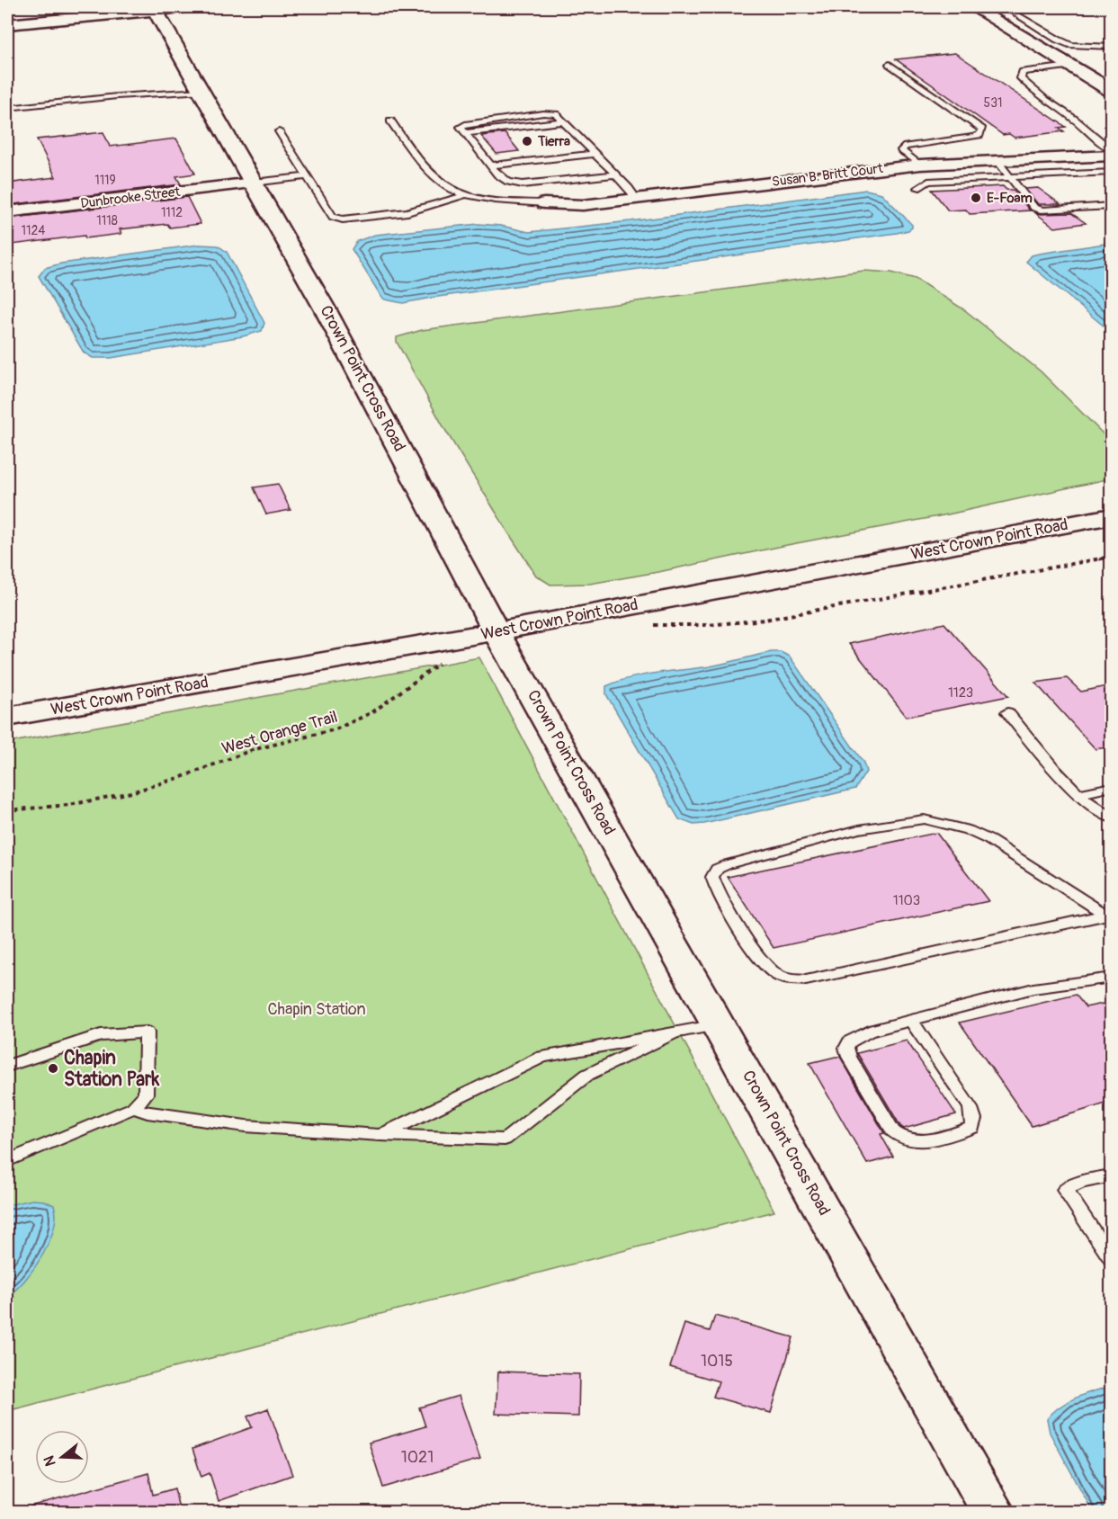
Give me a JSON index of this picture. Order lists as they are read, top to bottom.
{
  "streets": {
    "street": [
      "Susan B. Britt Court",
      "Dunbrooke Street",
      "Crown Point Cross Road",
      "West Crown Point Road"
    ],
    "path": ["West Orange Trail"]
  },
  "crossings": [
    ["Dunbrooke Street", "Crown Point Cross Road"],
    ["Crown Point Cross Road", "West Crown Point Road"]
  ],
  "parks": ["Chapin Station"],
  "places": ["Tierra", "E-Foam", "Chapin Station Park"],
  "house_numbers": [
    "531",
    "1119",
    "1112",
    "1118",
    "1124",
    "1123",
    "1103",
    "1015",
    "1021"
  ],
  "north": "left"
}
